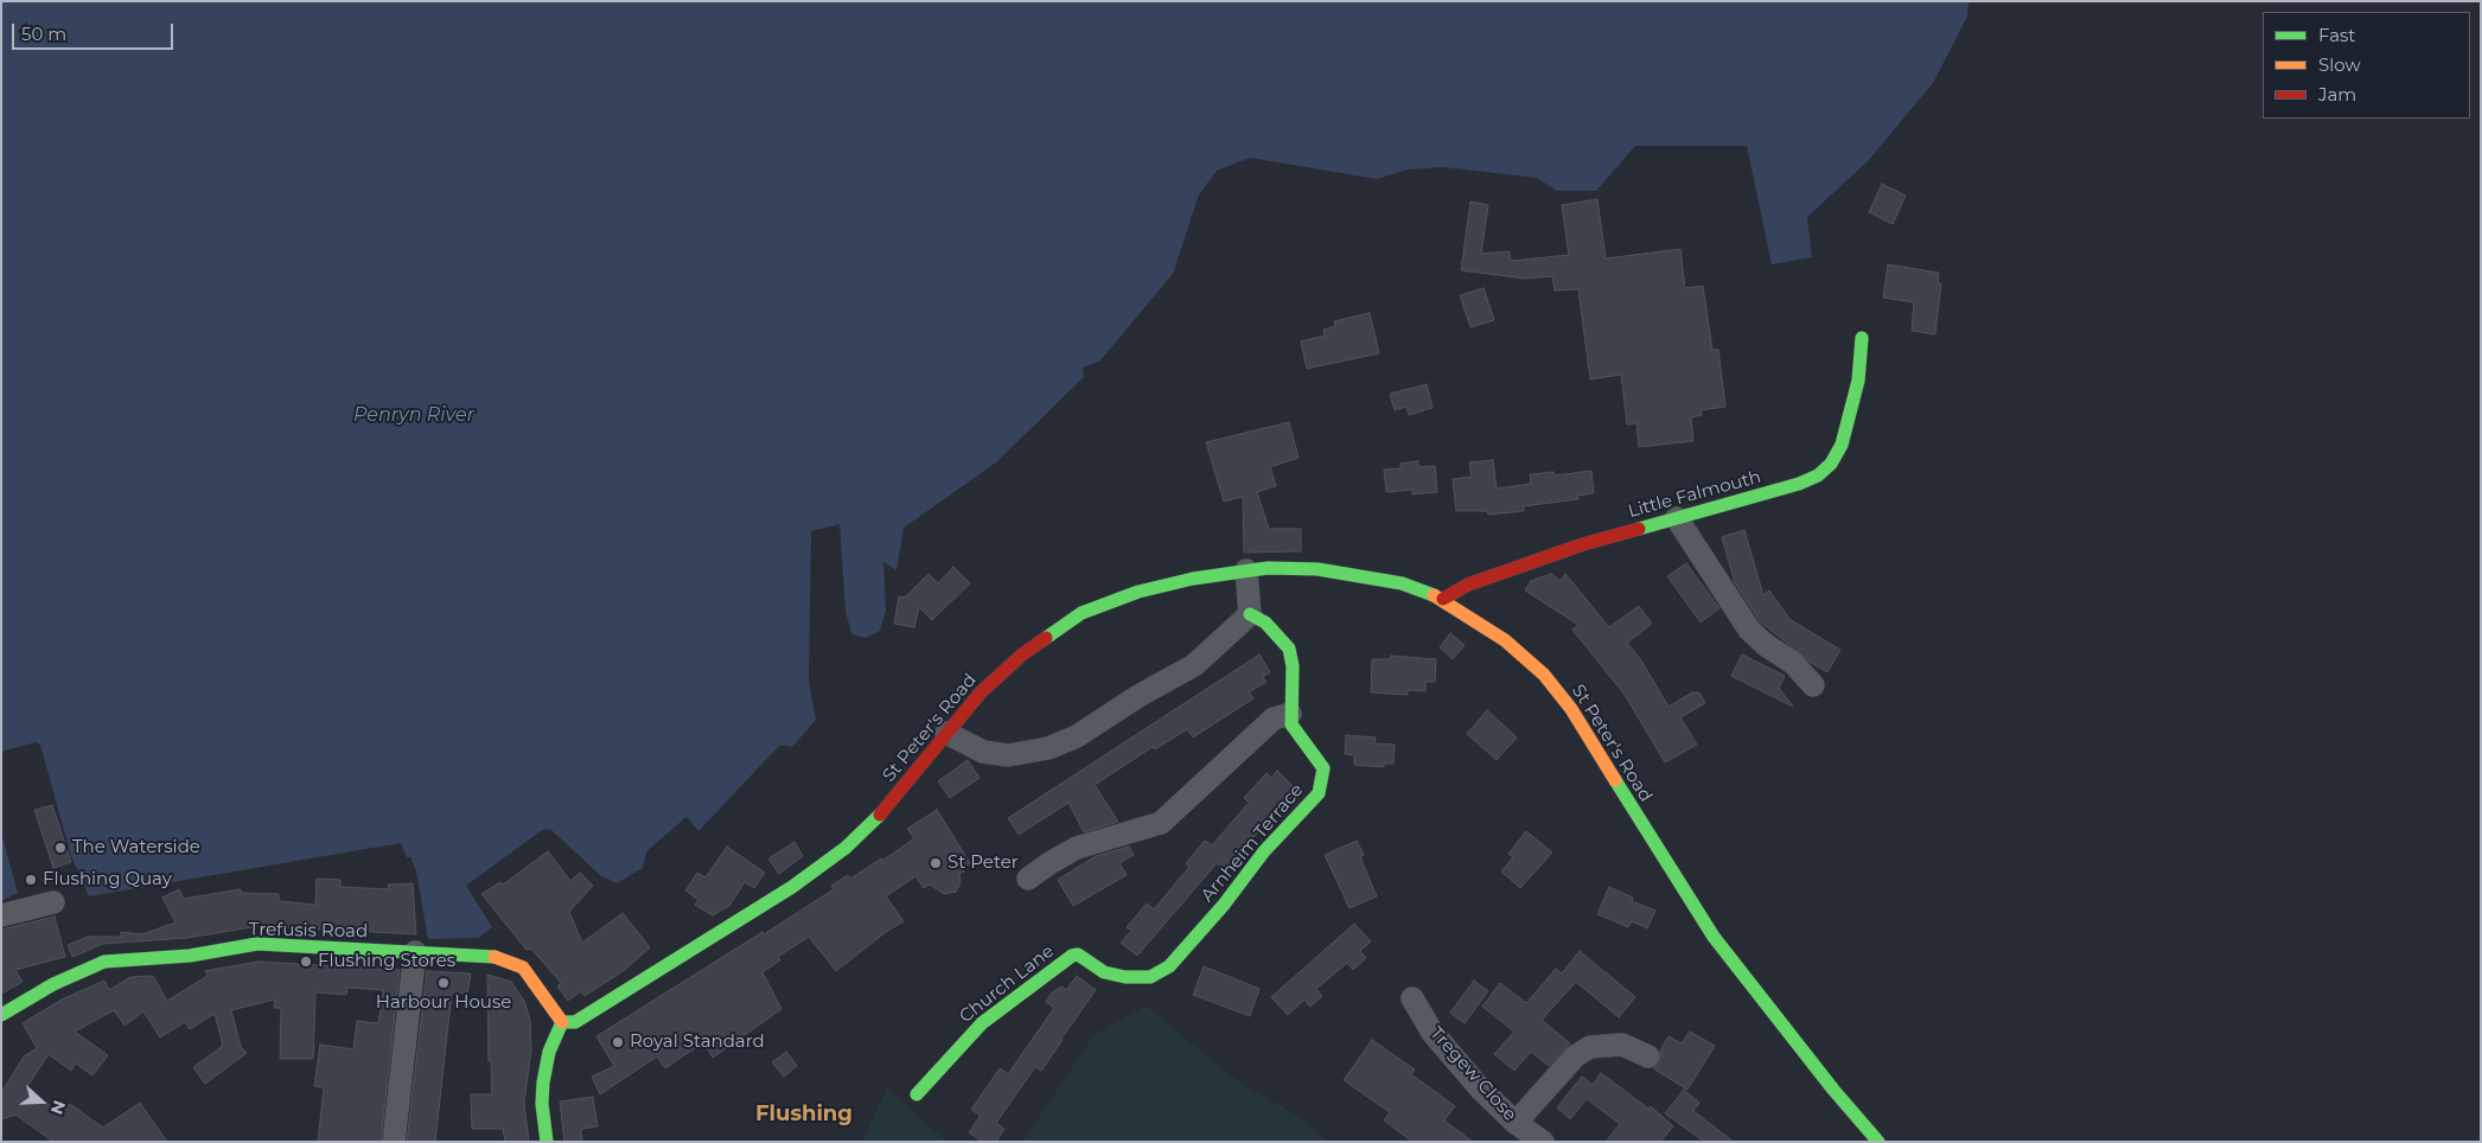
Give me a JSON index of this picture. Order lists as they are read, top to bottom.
{
  "streets": {
    "street": [
      "Little Falmouth",
      "St Peter's Road",
      "Arnheim Terrace",
      "Trefusis Road",
      "Church Lane",
      "Tregew Close"
    ]
  },
  "crossings": [
    ["Little Falmouth", "St Peter's Road"],
    ["St Peter's Road", "Trefusis Road"],
    ["Arnheim Terrace", "Church Lane"]
  ],
  "districts": ["Flushing"],
  "water": ["Penryn River"],
  "places": [
    "The Waterside",
    "St Peter",
    "Flushing Quay",
    "Flushing Stores",
    "Harbour House",
    "Royal Standard"
  ],
  "legend": ["Fast", "Slow", "Jam"],
  "scale_bar": "50 m",
  "north": "right"
}
